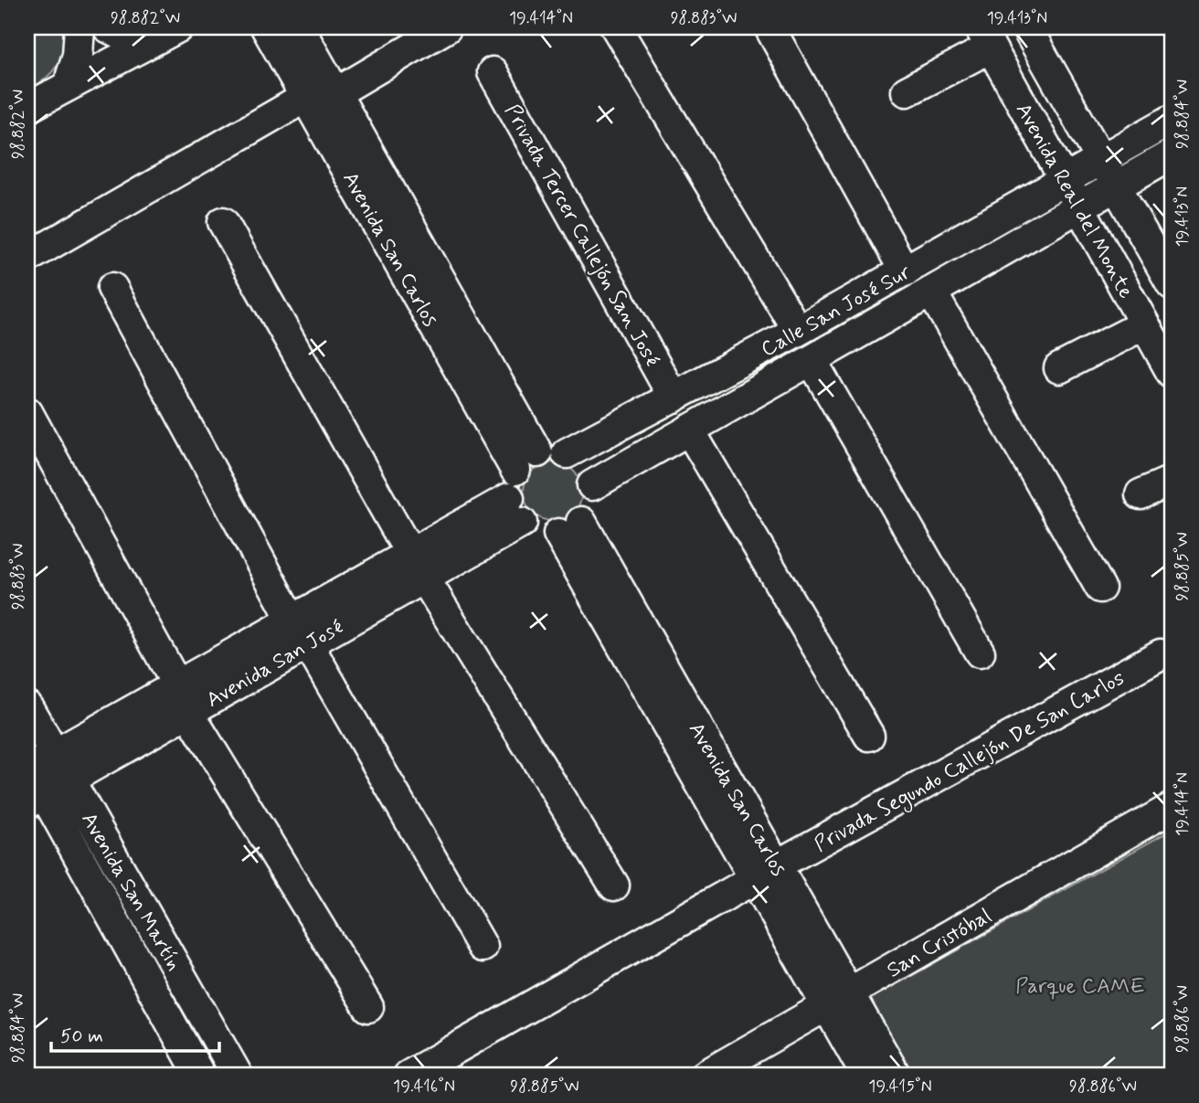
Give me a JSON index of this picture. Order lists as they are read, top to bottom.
{
  "streets": {
    "street": [
      "Avenida Real del Monte",
      "Privada Tercer Callejón San José",
      "Avenida San Carlos",
      "Calle San José Sur",
      "Avenida San José",
      "Privada Segundo Callejón De San Carlos",
      "Avenida San Martín",
      "San Cristóbal"
    ]
  },
  "crossings": [
    ["Avenida Real del Monte", "Calle San José Sur"],
    ["Privada Tercer Callejón San José", "Calle San José Sur"],
    ["Avenida San Carlos", "Calle San José Sur"],
    ["Avenida San Carlos", "Avenida San José"],
    ["Avenida San Carlos", "Privada Segundo Callejón De San Carlos"],
    ["Avenida San Carlos", "San Cristóbal"],
    ["Calle San José Sur", "Avenida San José"],
    ["Avenida San José", "Avenida San Martín"]
  ],
  "parks": ["Parque CAME"],
  "scale_bar": "50 m",
  "coordinates": [
    "98.882°W",
    "19.414°N",
    "98.883°W",
    "19.413°N",
    "98.884°W",
    "98.885°W",
    "98.886°W",
    "19.416°N",
    "19.415°N"
  ]
}
